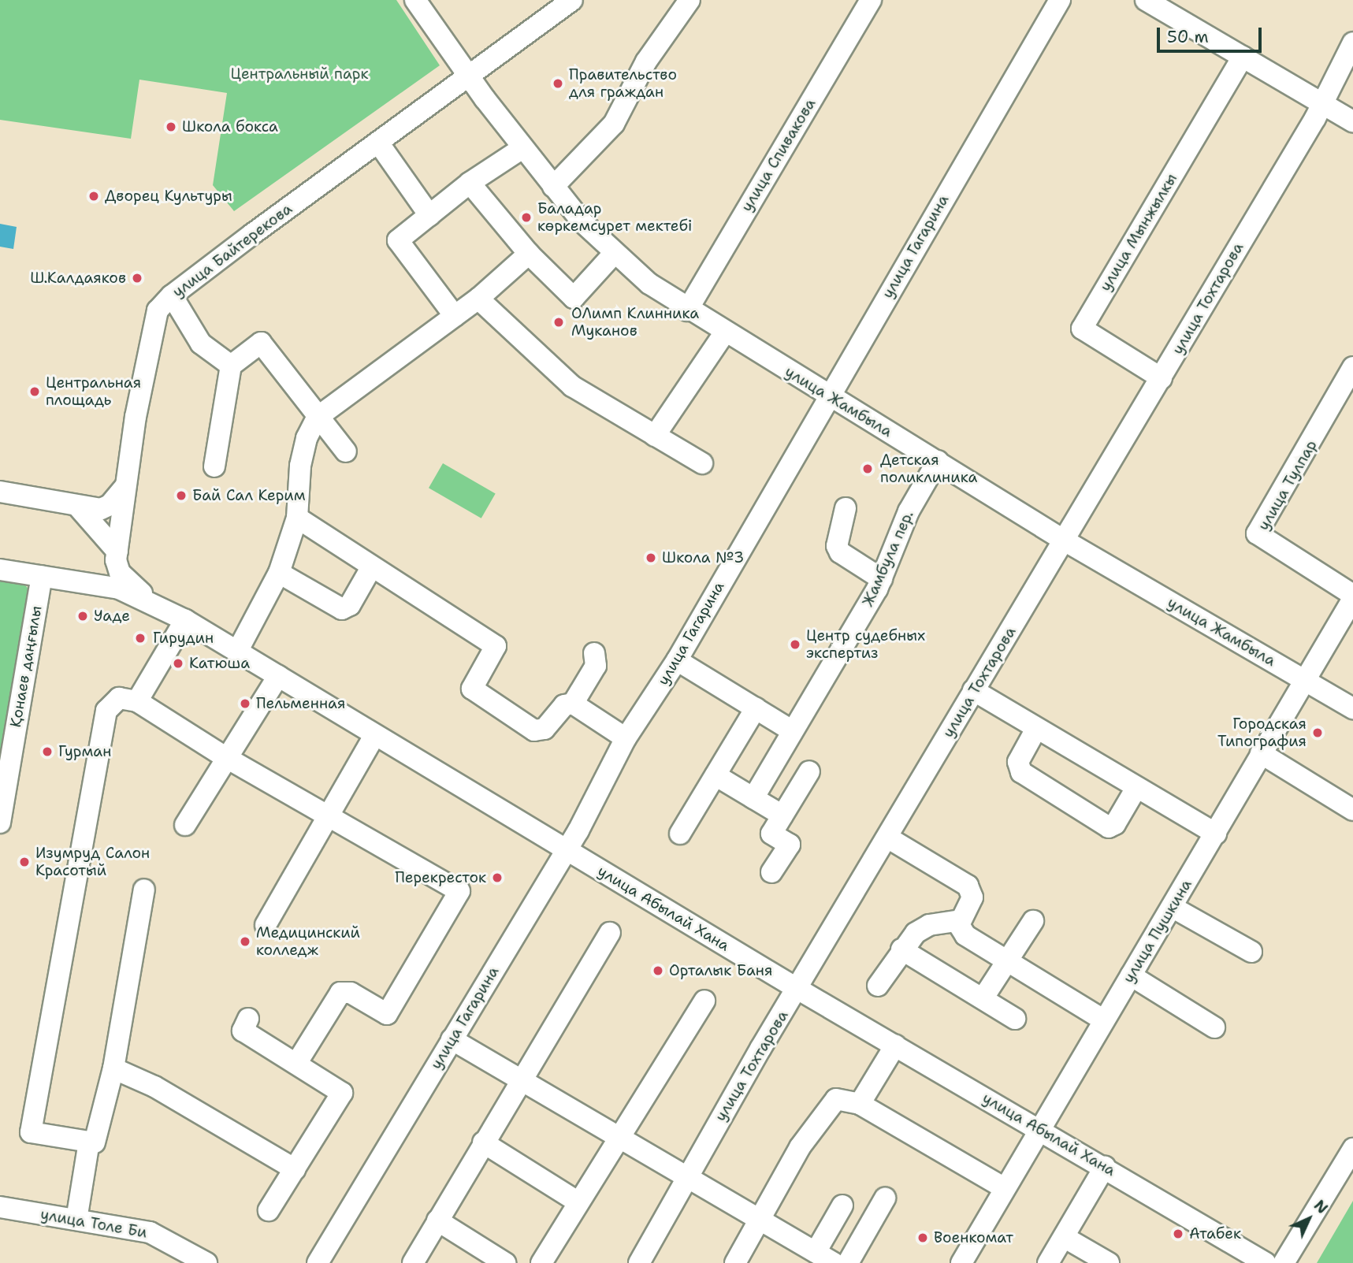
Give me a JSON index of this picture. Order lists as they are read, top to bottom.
{
  "streets": {
    "street": [
      "улица Спивакова",
      "улица Мынжылкы",
      "улица Гагарина",
      "улица Байтерекова",
      "улица Тохтарова",
      "улица Жамбыла",
      "улица Тулпар",
      "Жамбула пер.",
      "Қонаев даңғылы",
      "улица Абылай Хана",
      "улица Пушкина",
      "улица Толе Би"
    ]
  },
  "crossings": [
    ["улица Спивакова", "улица Жамбыла"],
    ["улица Мынжылкы", "улица Тохтарова"],
    ["улица Гагарина", "улица Жамбыла"],
    ["улица Гагарина", "улица Абылай Хана"],
    ["улица Байтерекова", "улица Жамбыла"],
    ["улица Тохтарова", "улица Жамбыла"],
    ["улица Тохтарова", "улица Абылай Хана"],
    ["улица Жамбыла", "Жамбула пер."],
    ["улица Жамбыла", "улица Пушкина"],
    ["улица Тулпар", "улица Пушкина"],
    ["Қонаев даңғылы", "улица Абылай Хана"],
    ["улица Абылай Хана", "улица Пушкина"]
  ],
  "parks": ["Центральный парк"],
  "places": [
    "Правительство для граждан",
    "Школа бокса",
    "Дворец Культуры",
    "Баладар көркемсурет мектебі",
    "Ш.Калдаяков",
    "ОЛимп Клинника Муканов",
    "Центральная площадь",
    "Детская поликлиника",
    "Бай Сал Керим",
    "Школа №3",
    "Уаде",
    "Гирудин",
    "Центр судебных экспертиз",
    "Катюша",
    "Пельменная",
    "Городская Типография",
    "Гурман",
    "Изумруд Салон Красотый",
    "Перекресток",
    "Медицинский колледж",
    "Орталык Баня",
    "Атабек",
    "Военкомат"
  ],
  "scale_bar": "50 m",
  "north": "top right"
}
